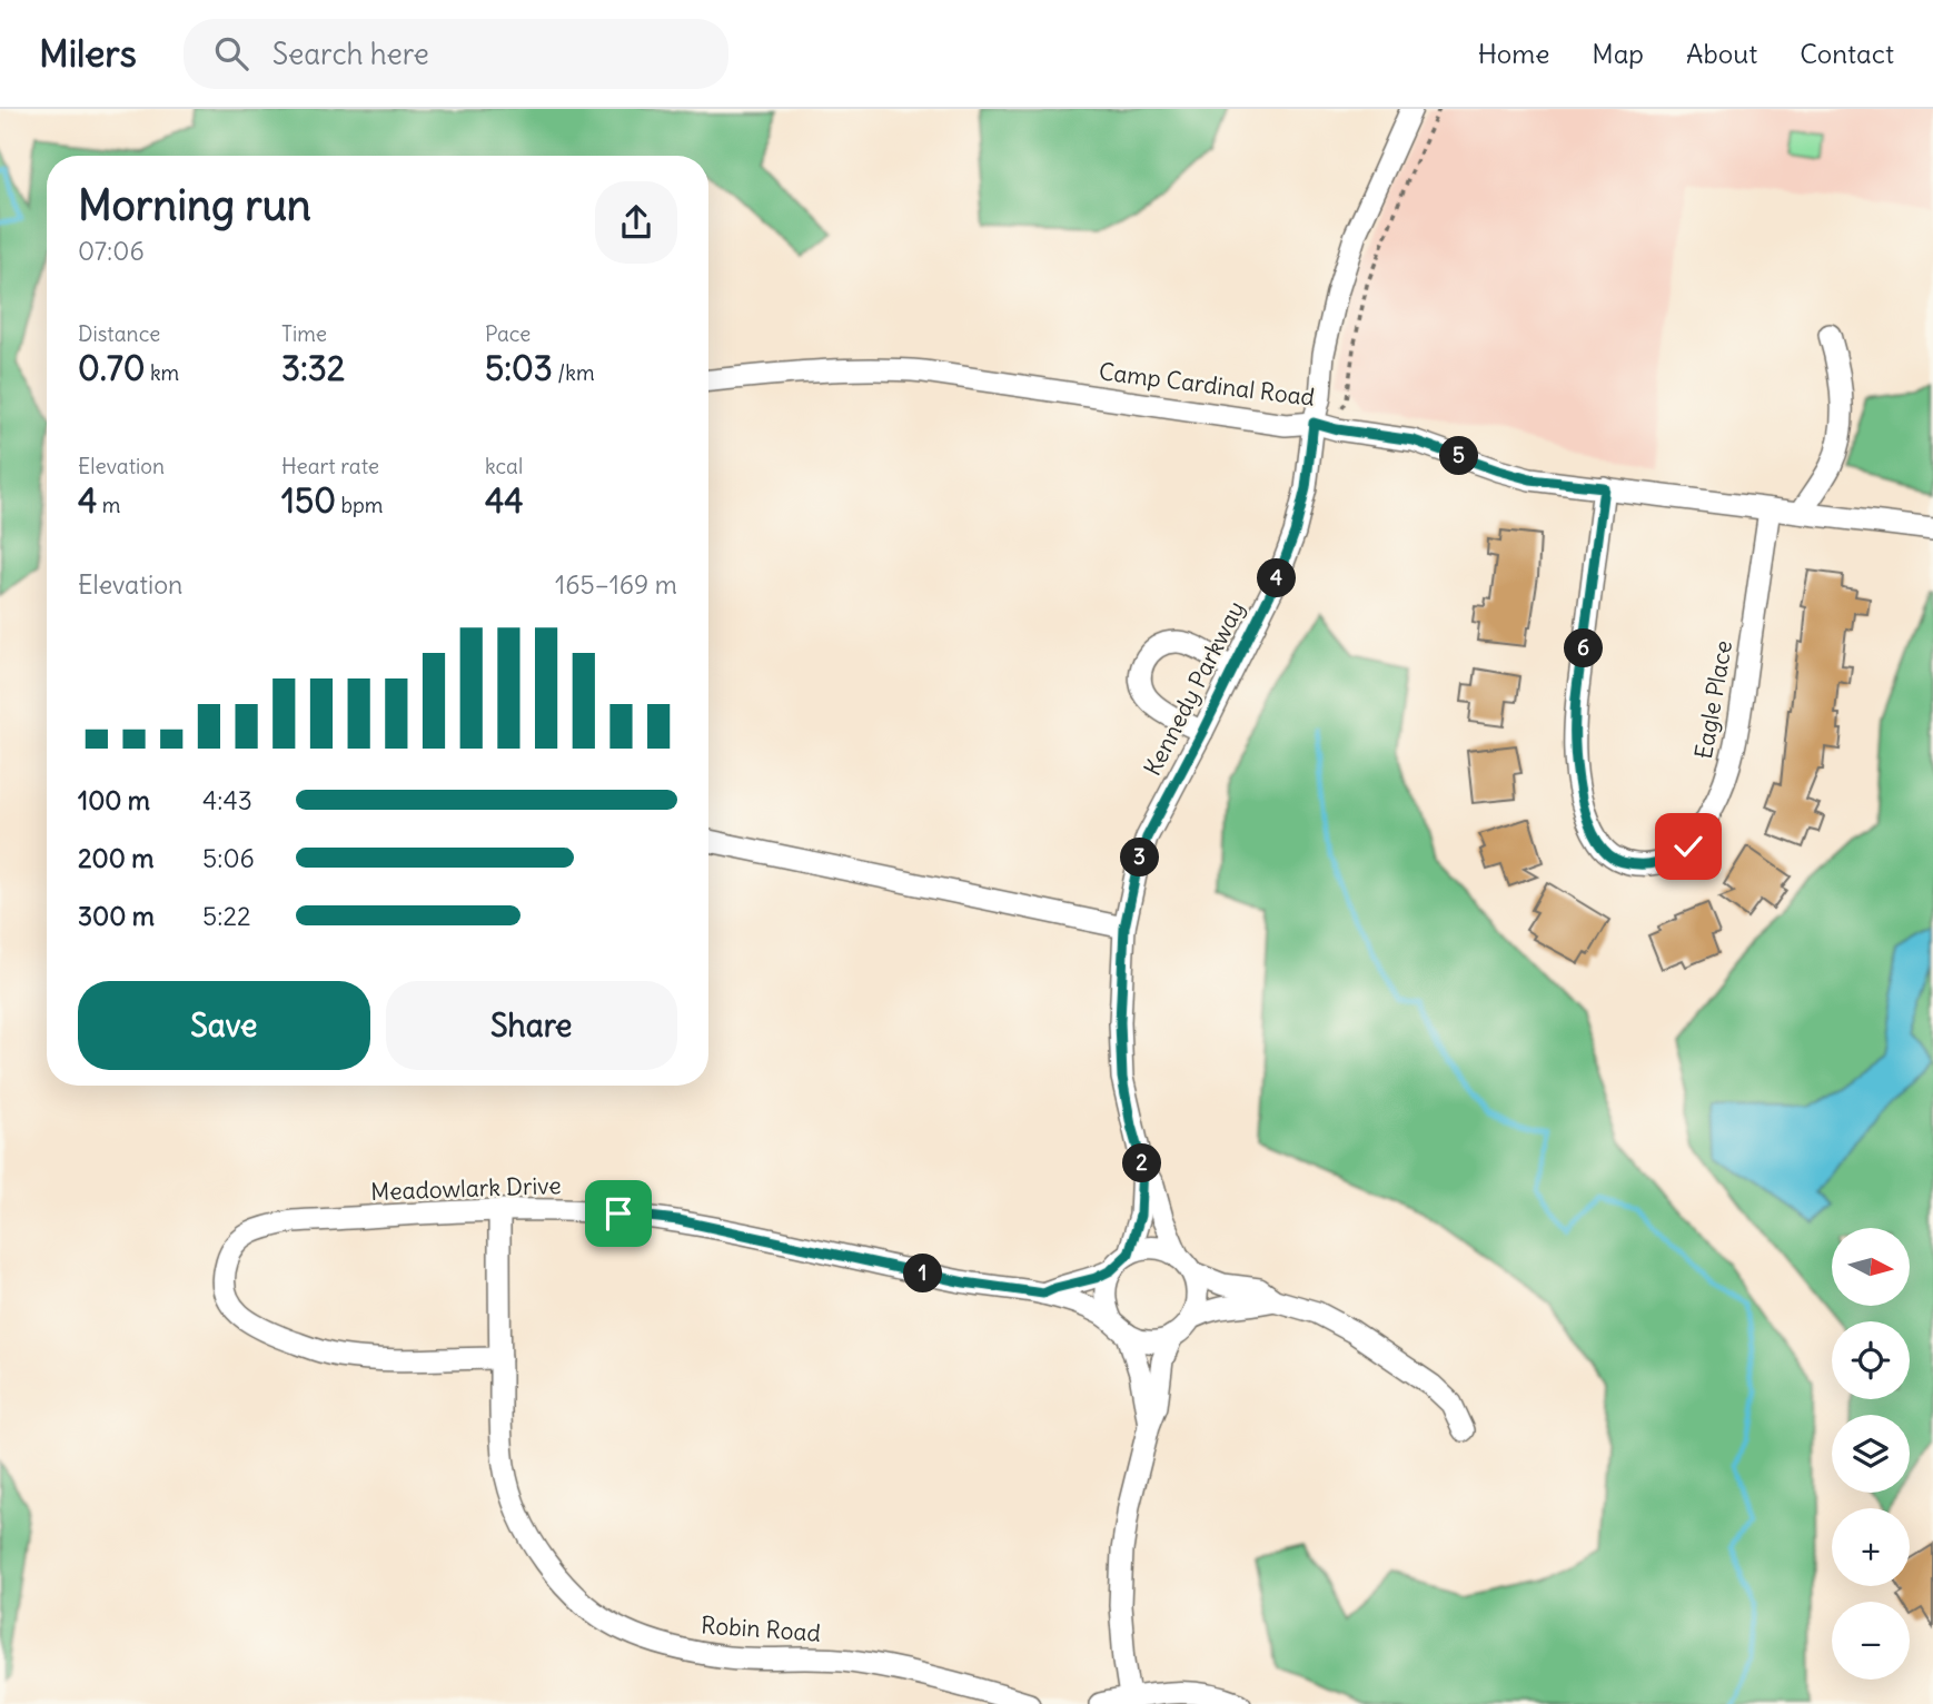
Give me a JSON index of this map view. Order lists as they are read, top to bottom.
{
  "streets": {
    "street": [
      "Camp Cardinal Road",
      "Kennedy Parkway",
      "Eagle Place",
      "Meadowlark Drive",
      "Robin Road"
    ]
  },
  "crossings": [
    ["Camp Cardinal Road", "Kennedy Parkway"],
    ["Camp Cardinal Road", "Eagle Place"],
    ["Kennedy Parkway", "Meadowlark Drive"],
    ["Meadowlark Drive", "Robin Road"]
  ],
  "north": "right",
  "page": {
    "header": "Milers",
    "search": "Search here",
    "nav": [
      "Home",
      "Map",
      "About",
      "Contact"
    ],
    "heading": ["Morning run", "07:06"],
    "stats": [
      ["Distance", "0.70 km"],
      ["Time", "3:32"],
      ["Pace", "5:03 /km"],
      ["Elevation", "4 m"],
      ["Heart rate", "150 bpm"],
      ["kcal", "44"]
    ],
    "pins": [
      "5",
      "4",
      "6",
      "3",
      "2",
      "1"
    ],
    "chart": ["Elevation", "165–169 m"],
    "list": [
      {
        "name": "100 m",
        "note": "4:43"
      },
      {
        "name": "200 m",
        "note": "5:06"
      },
      {
        "name": "300 m",
        "note": "5:22"
      }
    ],
    "buttons": ["Save", "Share"],
    "map_buttons": ["+", "−"]
  }
}
